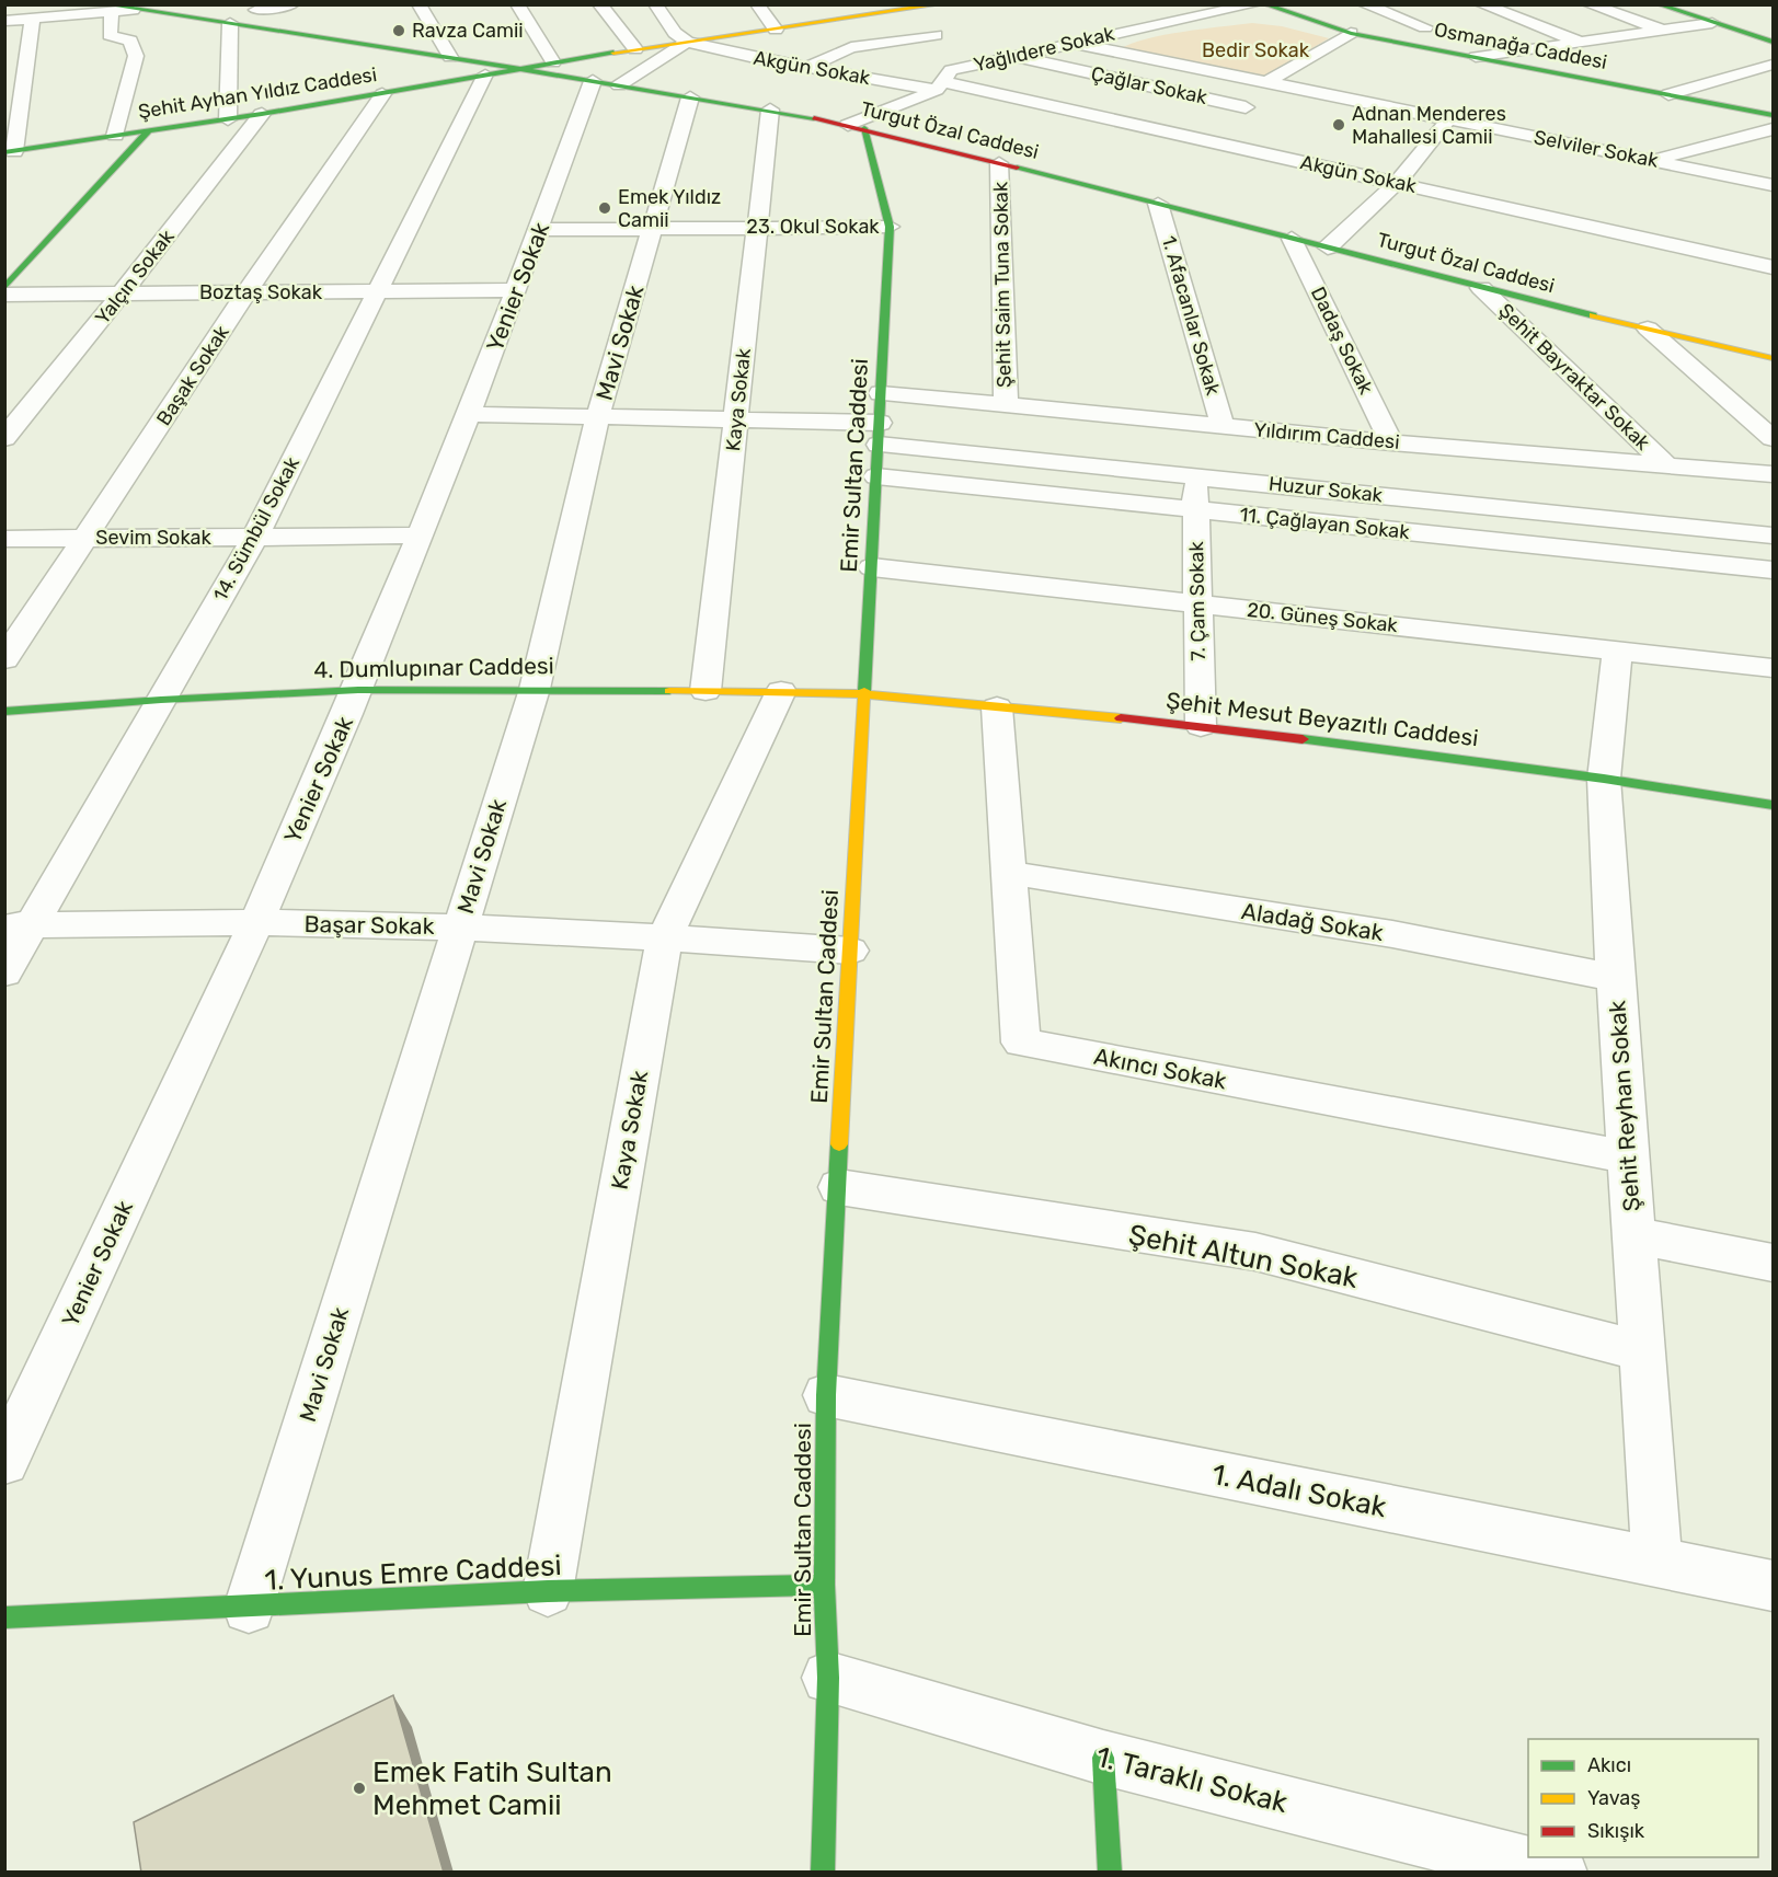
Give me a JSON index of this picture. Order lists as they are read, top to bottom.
{
  "streets": {
    "street": [
      "Osmanağa Caddesi",
      "Yağlıdere Sokak",
      "Akgün Sokak",
      "Çağlar Sokak",
      "Şehit Ayhan Yıldız Caddesi",
      "Turgut Özal Caddesi",
      "Selviler Sokak",
      "23. Okul Sokak",
      "Yalçın Sokak",
      "Şehit Saim Tuna Sokak",
      "Yenier Sokak",
      "Boztaş Sokak",
      "1. Afacanlar Sokak",
      "Dadaş Sokak",
      "Mavi Sokak",
      "Başak Sokak",
      "Şehit Bayraktar Sokak",
      "Kaya Sokak",
      "Yıldırım Caddesi",
      "Emir Sultan Caddesi",
      "Huzur Sokak",
      "11. Çağlayan Sokak",
      "14. Sümbül Sokak",
      "Sevim Sokak",
      "7. Çam Sokak",
      "20. Güneş Sokak",
      "4. Dumlupınar Caddesi",
      "Şehit Mesut Beyazıtlı Caddesi",
      "Aladağ Sokak",
      "Başar Sokak",
      "Akıncı Sokak",
      "Şehit Reyhan Sokak",
      "Şehit Altun Sokak",
      "1. Adalı Sokak",
      "1. Yunus Emre Caddesi",
      "1. Taraklı Sokak"
    ]
  },
  "crossings": [
    ["Yağlıdere Sokak", "Akgün Sokak"],
    ["Yağlıdere Sokak", "Çağlar Sokak"],
    ["Yağlıdere Sokak", "Turgut Özal Caddesi"],
    ["Yağlıdere Sokak", "Selviler Sokak"],
    ["Akgün Sokak", "Şehit Ayhan Yıldız Caddesi"],
    ["Şehit Ayhan Yıldız Caddesi", "Turgut Özal Caddesi"],
    ["Şehit Ayhan Yıldız Caddesi", "Yalçın Sokak"],
    ["Şehit Ayhan Yıldız Caddesi", "Başak Sokak"],
    ["Şehit Ayhan Yıldız Caddesi", "14. Sümbül Sokak"],
    ["Turgut Özal Caddesi", "Şehit Saim Tuna Sokak"],
    ["Turgut Özal Caddesi", "Yenier Sokak"],
    ["Turgut Özal Caddesi", "1. Afacanlar Sokak"],
    ["Turgut Özal Caddesi", "Dadaş Sokak"],
    ["Turgut Özal Caddesi", "Mavi Sokak"],
    ["Turgut Özal Caddesi", "Şehit Bayraktar Sokak"],
    ["Turgut Özal Caddesi", "Kaya Sokak"],
    ["Turgut Özal Caddesi", "Emir Sultan Caddesi"],
    ["23. Okul Sokak", "Yenier Sokak"],
    ["23. Okul Sokak", "Mavi Sokak"],
    ["23. Okul Sokak", "Kaya Sokak"],
    ["23. Okul Sokak", "Emir Sultan Caddesi"],
    ["Yalçın Sokak", "Boztaş Sokak"],
    ["Şehit Saim Tuna Sokak", "Yıldırım Caddesi"],
    ["Yenier Sokak", "Boztaş Sokak"],
    ["Yenier Sokak", "Huzur Sokak"],
    ["Yenier Sokak", "Sevim Sokak"],
    ["Yenier Sokak", "4. Dumlupınar Caddesi"],
    ["Yenier Sokak", "Başar Sokak"],
    ["Boztaş Sokak", "Başak Sokak"],
    ["Boztaş Sokak", "14. Sümbül Sokak"],
    ["1. Afacanlar Sokak", "Yıldırım Caddesi"],
    ["Dadaş Sokak", "Yıldırım Caddesi"],
    ["Mavi Sokak", "Huzur Sokak"],
    ["Mavi Sokak", "4. Dumlupınar Caddesi"],
    ["Mavi Sokak", "Başar Sokak"],
    ["Mavi Sokak", "1. Yunus Emre Caddesi"],
    ["Başak Sokak", "Sevim Sokak"],
    ["Şehit Bayraktar Sokak", "Yıldırım Caddesi"],
    ["Kaya Sokak", "Huzur Sokak"],
    ["Kaya Sokak", "4. Dumlupınar Caddesi"],
    ["Kaya Sokak", "Başar Sokak"],
    ["Kaya Sokak", "1. Yunus Emre Caddesi"],
    ["Yıldırım Caddesi", "Emir Sultan Caddesi"],
    ["Emir Sultan Caddesi", "Huzur Sokak"],
    ["Emir Sultan Caddesi", "11. Çağlayan Sokak"],
    ["Emir Sultan Caddesi", "20. Güneş Sokak"],
    ["Emir Sultan Caddesi", "4. Dumlupınar Caddesi"],
    ["Emir Sultan Caddesi", "Şehit Mesut Beyazıtlı Caddesi"],
    ["Emir Sultan Caddesi", "Başar Sokak"],
    ["Emir Sultan Caddesi", "Şehit Altun Sokak"],
    ["Emir Sultan Caddesi", "1. Adalı Sokak"],
    ["Emir Sultan Caddesi", "1. Yunus Emre Caddesi"],
    ["Emir Sultan Caddesi", "1. Taraklı Sokak"],
    ["Huzur Sokak", "7. Çam Sokak"],
    ["11. Çağlayan Sokak", "7. Çam Sokak"],
    ["14. Sümbül Sokak", "Sevim Sokak"],
    ["14. Sümbül Sokak", "4. Dumlupınar Caddesi"],
    ["14. Sümbül Sokak", "Başar Sokak"],
    ["7. Çam Sokak", "20. Güneş Sokak"],
    ["7. Çam Sokak", "Şehit Mesut Beyazıtlı Caddesi"],
    ["20. Güneş Sokak", "Şehit Reyhan Sokak"],
    ["4. Dumlupınar Caddesi", "Şehit Mesut Beyazıtlı Caddesi"],
    ["Şehit Mesut Beyazıtlı Caddesi", "Akıncı Sokak"],
    ["Şehit Mesut Beyazıtlı Caddesi", "Şehit Reyhan Sokak"],
    ["Aladağ Sokak", "Akıncı Sokak"],
    ["Aladağ Sokak", "Şehit Reyhan Sokak"],
    ["Akıncı Sokak", "Şehit Reyhan Sokak"],
    ["Şehit Reyhan Sokak", "Şehit Altun Sokak"],
    ["Şehit Reyhan Sokak", "1. Adalı Sokak"]
  ],
  "parks": ["Bedir Sokak"],
  "places": [
    "Ravza Camii",
    "Adnan Menderes Mahallesi Camii",
    "Emek Yıldız Camii",
    "Emek Fatih Sultan Mehmet Camii"
  ],
  "legend": ["Akıcı", "Yavaş", "Sıkışık"]
}
